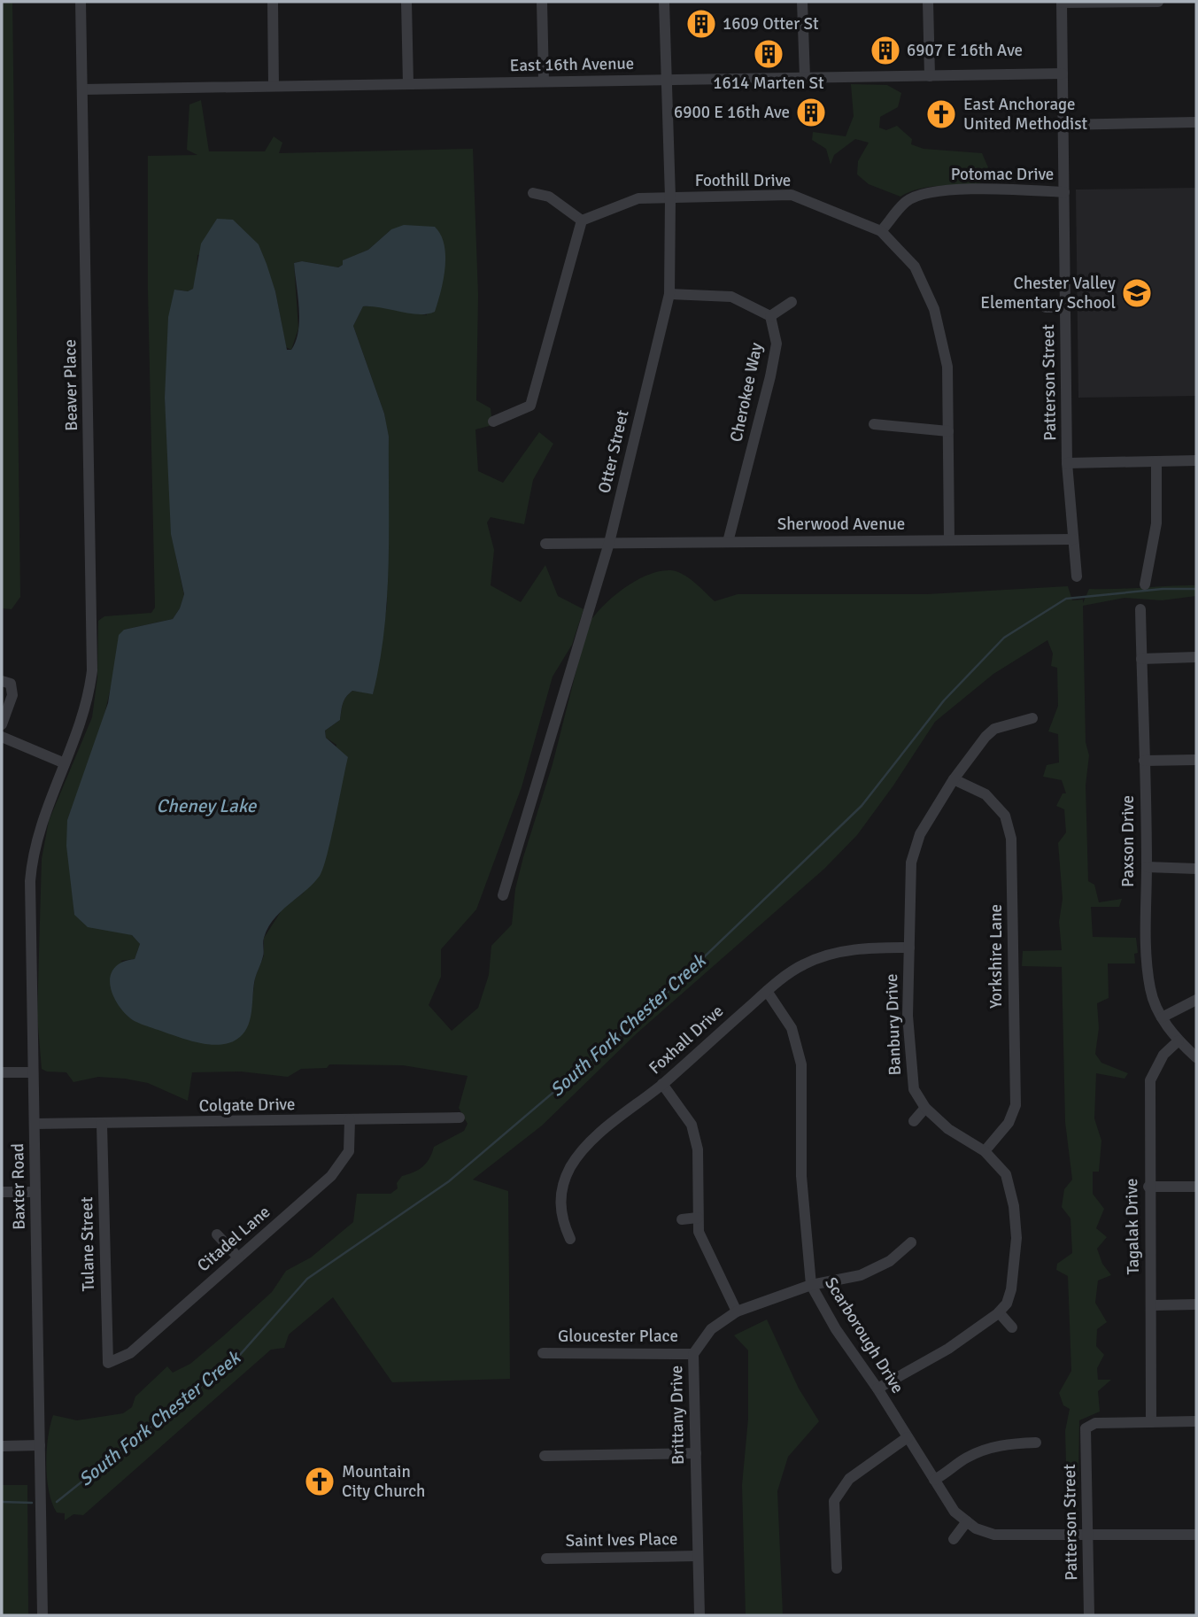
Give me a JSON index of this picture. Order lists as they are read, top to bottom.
{
  "streets": {
    "street": [
      "East 16th Avenue",
      "Potomac Drive",
      "Foothill Drive",
      "Patterson Street",
      "Beaver Place",
      "Cherokee Way",
      "Otter Street",
      "Sherwood Avenue",
      "Paxson Drive",
      "Yorkshire Lane",
      "Banbury Drive",
      "Foxhall Drive",
      "Colgate Drive",
      "Baxter Road",
      "Tagalak Drive",
      "Citadel Lane",
      "Tulane Street",
      "Scarborough Drive",
      "Gloucester Place",
      "Brittany Drive",
      "Saint Ives Place"
    ]
  },
  "crossings": [
    ["East 16th Avenue", "Patterson Street"],
    ["East 16th Avenue", "Beaver Place"],
    ["East 16th Avenue", "Otter Street"],
    ["Potomac Drive", "Foothill Drive"],
    ["Potomac Drive", "Patterson Street"],
    ["Foothill Drive", "Otter Street"],
    ["Foothill Drive", "Sherwood Avenue"],
    ["Patterson Street", "Sherwood Avenue"],
    ["Patterson Street", "Tagalak Drive"],
    ["Patterson Street", "Scarborough Drive"],
    ["Beaver Place", "Baxter Road"],
    ["Cherokee Way", "Sherwood Avenue"],
    ["Otter Street", "Sherwood Avenue"],
    ["Paxson Drive", "Tagalak Drive"],
    ["Yorkshire Lane", "Banbury Drive"],
    ["Banbury Drive", "Foxhall Drive"],
    ["Banbury Drive", "Scarborough Drive"],
    ["Foxhall Drive", "Scarborough Drive"],
    ["Colgate Drive", "Baxter Road"],
    ["Colgate Drive", "Citadel Lane"],
    ["Colgate Drive", "Tulane Street"],
    ["Citadel Lane", "Tulane Street"],
    ["Scarborough Drive", "Brittany Drive"],
    ["Gloucester Place", "Brittany Drive"],
    ["Brittany Drive", "Saint Ives Place"]
  ],
  "water": ["Cheney Lake", "South Fork Chester Creek"],
  "places": {
    "building": [
      "1609 Otter St",
      "6907 E 16th Ave",
      "1614 Marten St",
      "6900 E 16th Ave"
    ],
    "church": ["East Anchorage United Methodist", "Mountain City Church"],
    "school or university": ["Chester Valley Elementary School"]
  }
}
